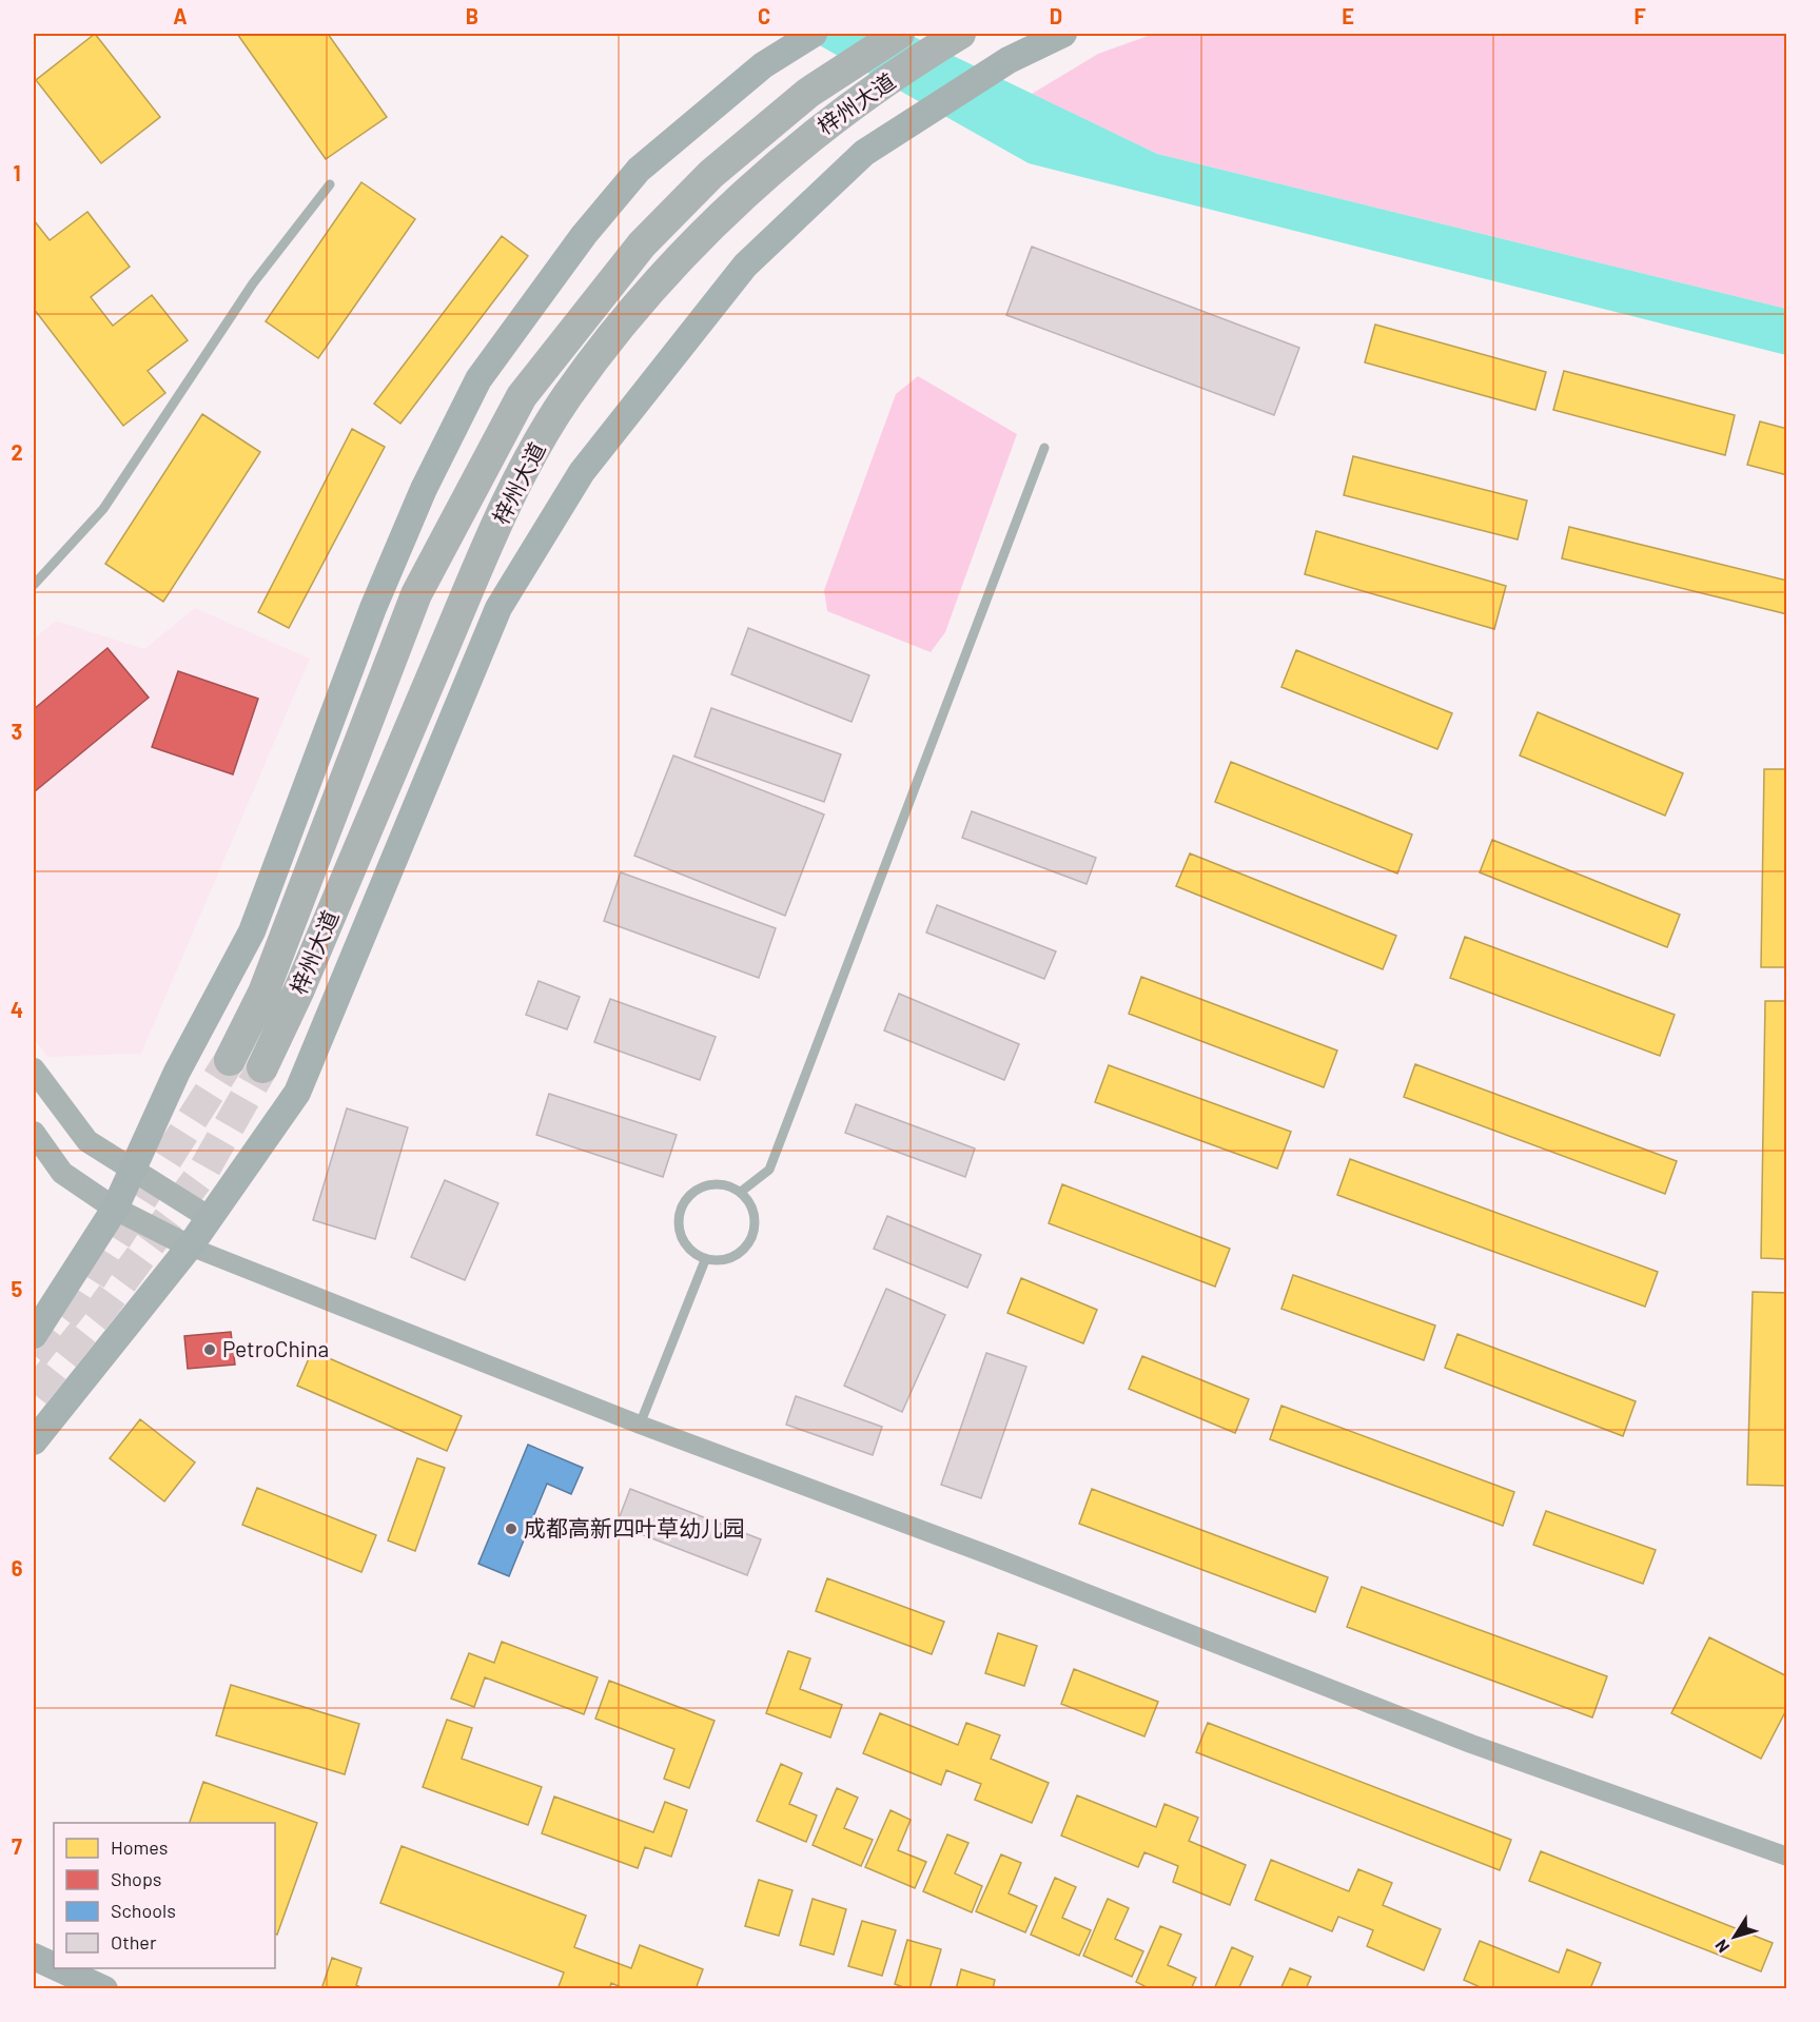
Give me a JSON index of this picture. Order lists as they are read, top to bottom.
{
  "streets": {
    "highway": ["梓州大道"]
  },
  "places": ["PetroChina", "成都高新四叶草幼儿园"],
  "legend": [
    "Homes",
    "Shops",
    "Schools",
    "Other"
  ],
  "north": "bottom left",
  "grid": {
    "columns": [
      "A",
      "B",
      "C",
      "D",
      "E",
      "F"
    ],
    "rows": [
      "1",
      "2",
      "3",
      "4",
      "5",
      "6",
      "7"
    ]
  }
}
